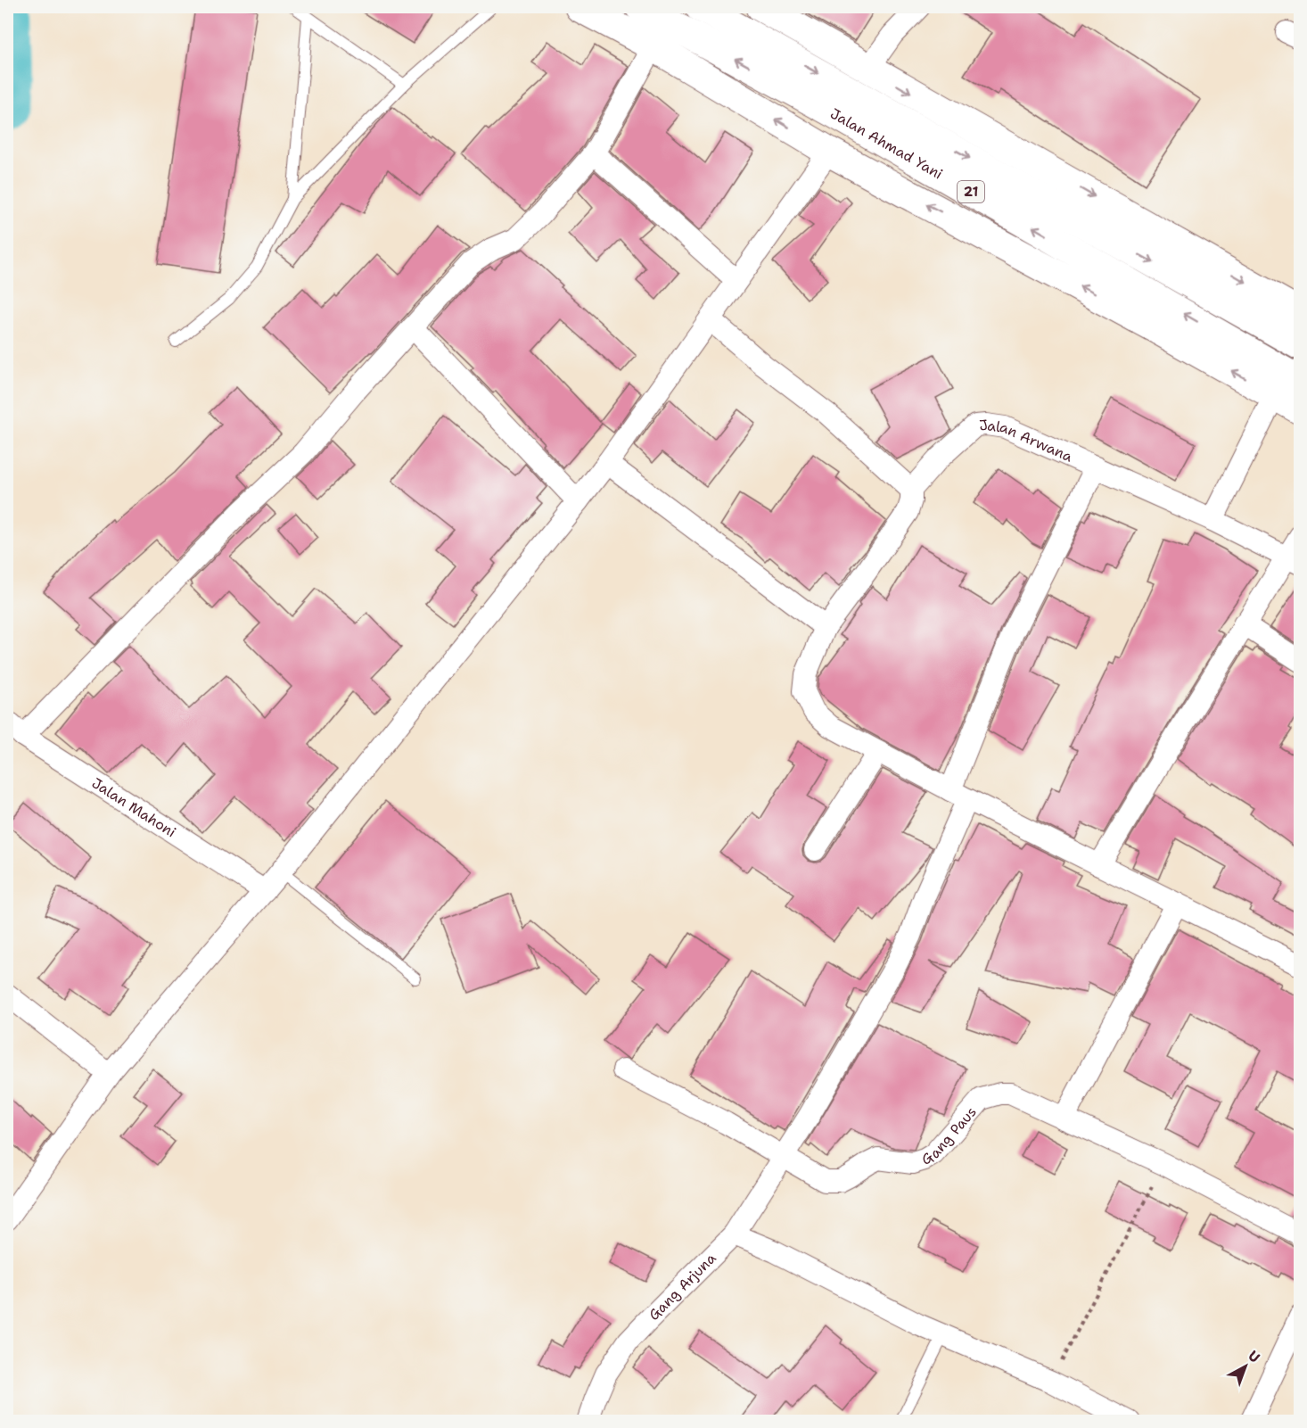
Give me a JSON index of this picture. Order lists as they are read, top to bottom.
{
  "streets": {
    "main road": ["Jalan Ahmad Yani", "21"],
    "street": [
      "Jalan Arwana",
      "Jalan Mahoni",
      "Gang Paus",
      "Gang Arjuna"
    ]
  },
  "crossings": [
    ["Jalan Arwana", "Gang Arjuna"],
    ["Gang Paus", "Gang Arjuna"]
  ],
  "north": "top right"
}
